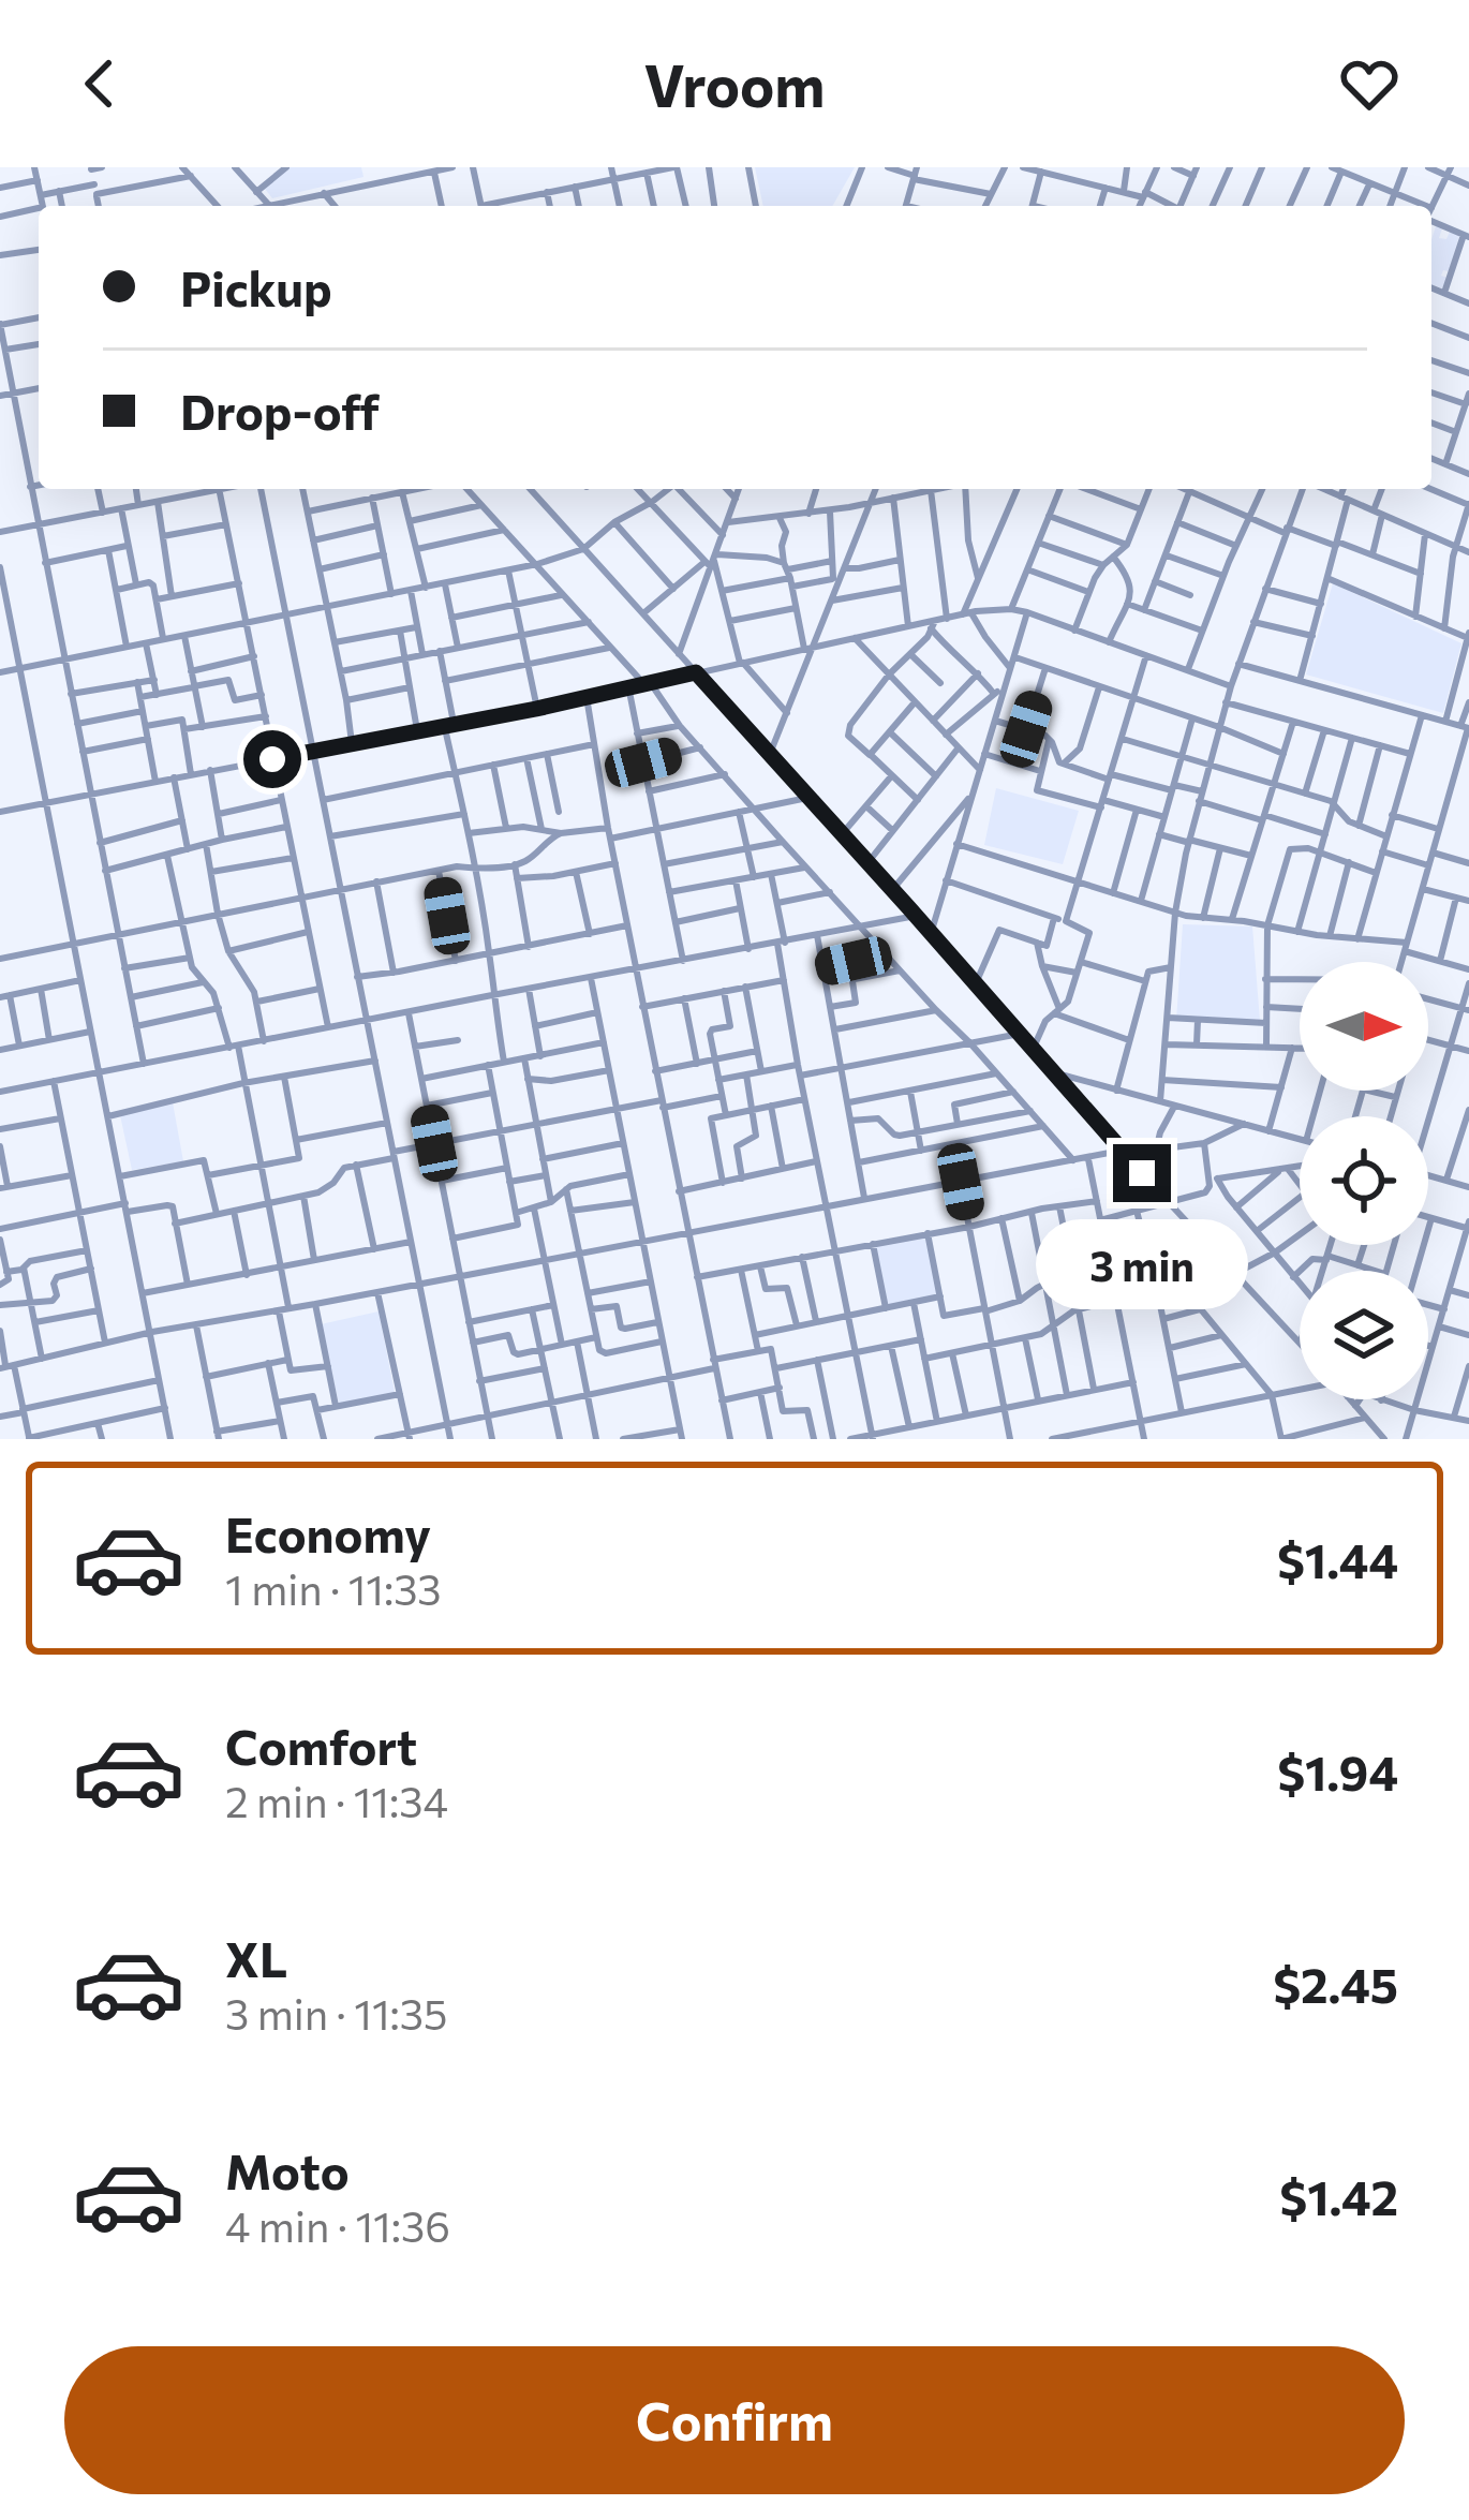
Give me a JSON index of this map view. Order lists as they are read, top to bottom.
{
  "north": "right",
  "page": {
    "header": "Vroom",
    "banner": ["Pickup", "Drop-off"],
    "bubble": "3 min",
    "list": [
      {
        "name": "Economy",
        "note": "1 min · 11:33",
        "value": "$1.44"
      },
      {
        "name": "Comfort",
        "note": "2 min · 11:34",
        "value": "$1.94"
      },
      {
        "name": "XL",
        "note": "3 min · 11:35",
        "value": "$2.45"
      },
      {
        "name": "Moto",
        "note": "4 min · 11:36",
        "value": "$1.42"
      }
    ],
    "buttons": "Confirm"
  }
}
